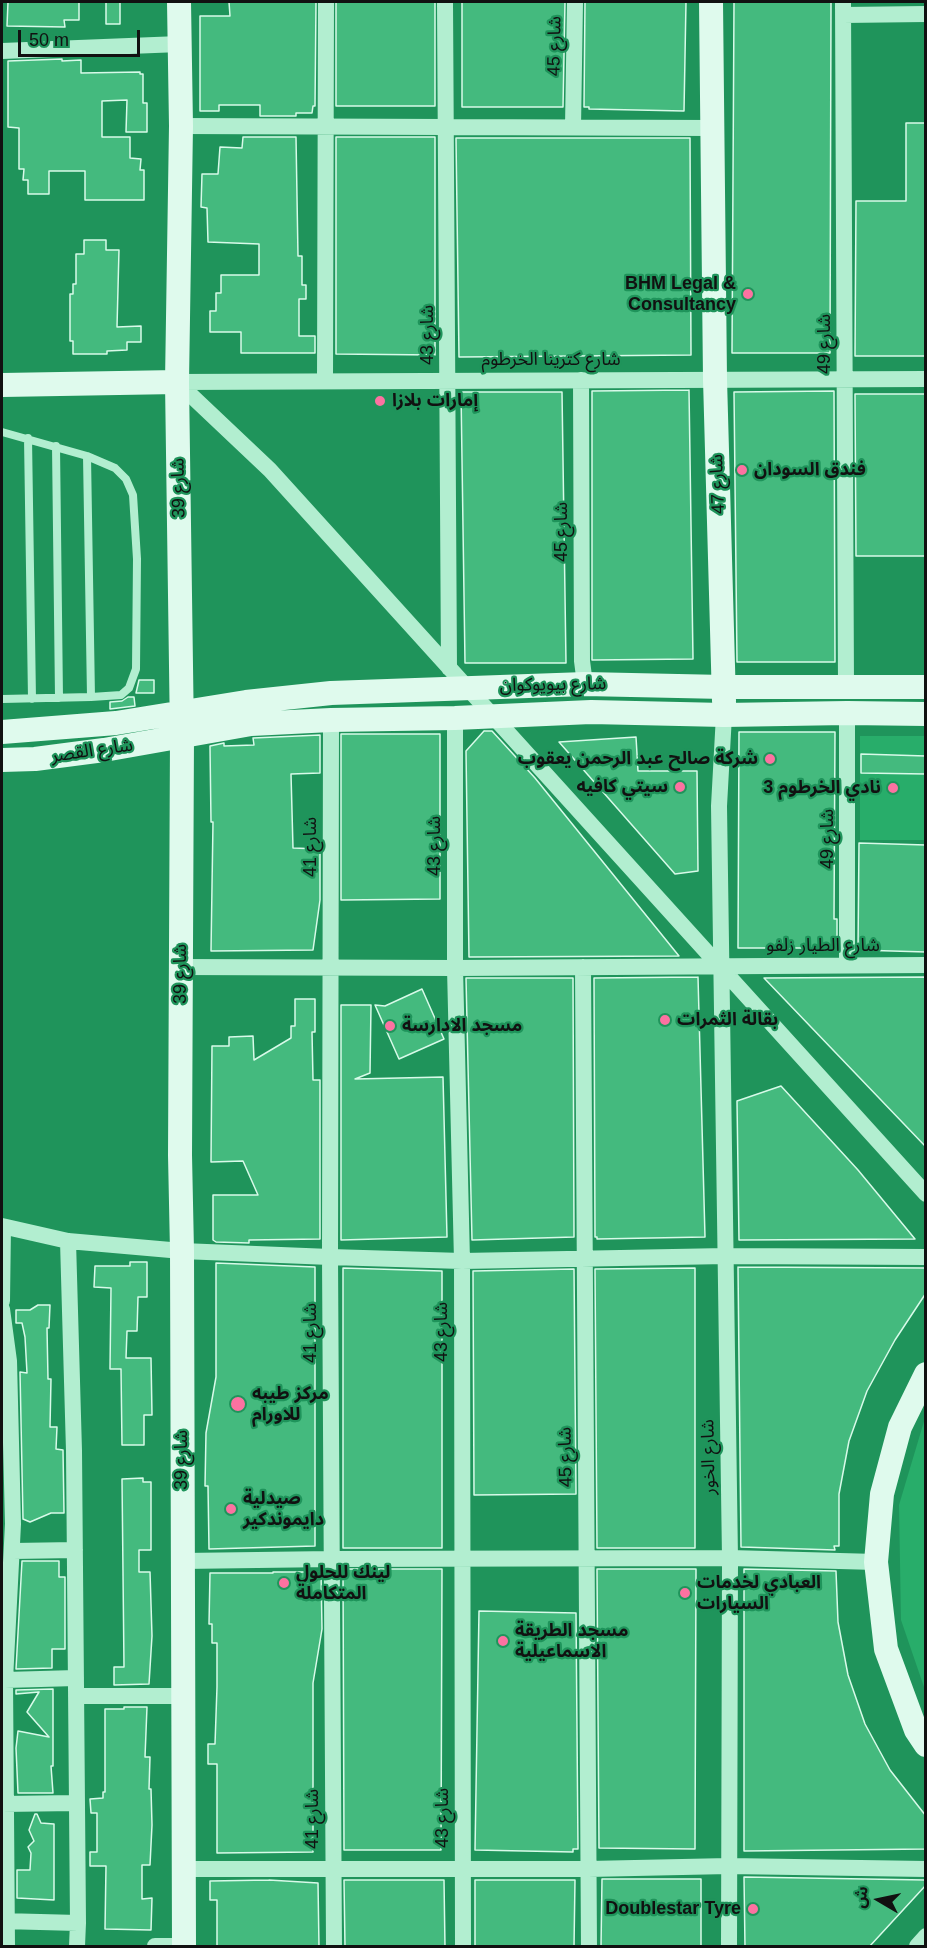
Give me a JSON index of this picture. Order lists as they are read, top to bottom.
{
  "streets": {
    "street": [
      "شارع 45",
      "شارع 43",
      "شارع 49",
      "شارع كترينا الخرطوم",
      "شارع 47",
      "شارع 39",
      "شارع بيويوكوان",
      "شارع القصر",
      "شارع 41",
      "شارع الطيار زلفو",
      "شارع الخور"
    ]
  },
  "crossings": [
    ["شارع 45", "شارع كترينا الخرطوم"],
    ["شارع 45", "شارع بيويوكوان"],
    ["شارع 45", "شارع الطيار زلفو"],
    ["شارع 43", "شارع كترينا الخرطوم"],
    ["شارع 43", "شارع بيويوكوان"],
    ["شارع 43", "شارع الطيار زلفو"],
    ["شارع 49", "شارع كترينا الخرطوم"],
    ["شارع 49", "شارع بيويوكوان"],
    ["شارع 49", "شارع الطيار زلفو"],
    ["شارع كترينا الخرطوم", "شارع 47"],
    ["شارع كترينا الخرطوم", "شارع 39"],
    ["شارع 47", "شارع بيويوكوان"],
    ["شارع 47", "شارع الطيار زلفو"],
    ["شارع 47", "شارع الخور"],
    ["شارع 39", "شارع بيويوكوان"],
    ["شارع 39", "شارع القصر"],
    ["شارع 39", "شارع الطيار زلفو"],
    ["شارع بيويوكوان", "شارع القصر"],
    ["شارع بيويوكوان", "شارع 41"],
    ["شارع 41", "شارع الطيار زلفو"],
    ["شارع الطيار زلفو", "شارع الخور"]
  ],
  "places": [
    "BHM Legal & Consultancy",
    "إمارات بلازا",
    "فندق السودان",
    "شركة صالح عبد الرحمن يعقوب",
    "سيتي كافيه",
    "نادي الخرطوم 3",
    "بقالة الثمرات",
    "مسجد الادارسة",
    "مركز طيبه للاورام",
    "صيدلية دايموندكير",
    "لينك للحلول المتكاملة",
    "العبادي لخدمات السيارات",
    "مسجد الطريقة الاسماعيلية",
    "Doublestar Tyre"
  ],
  "scale_bar": "50 m",
  "north": "left"
}
